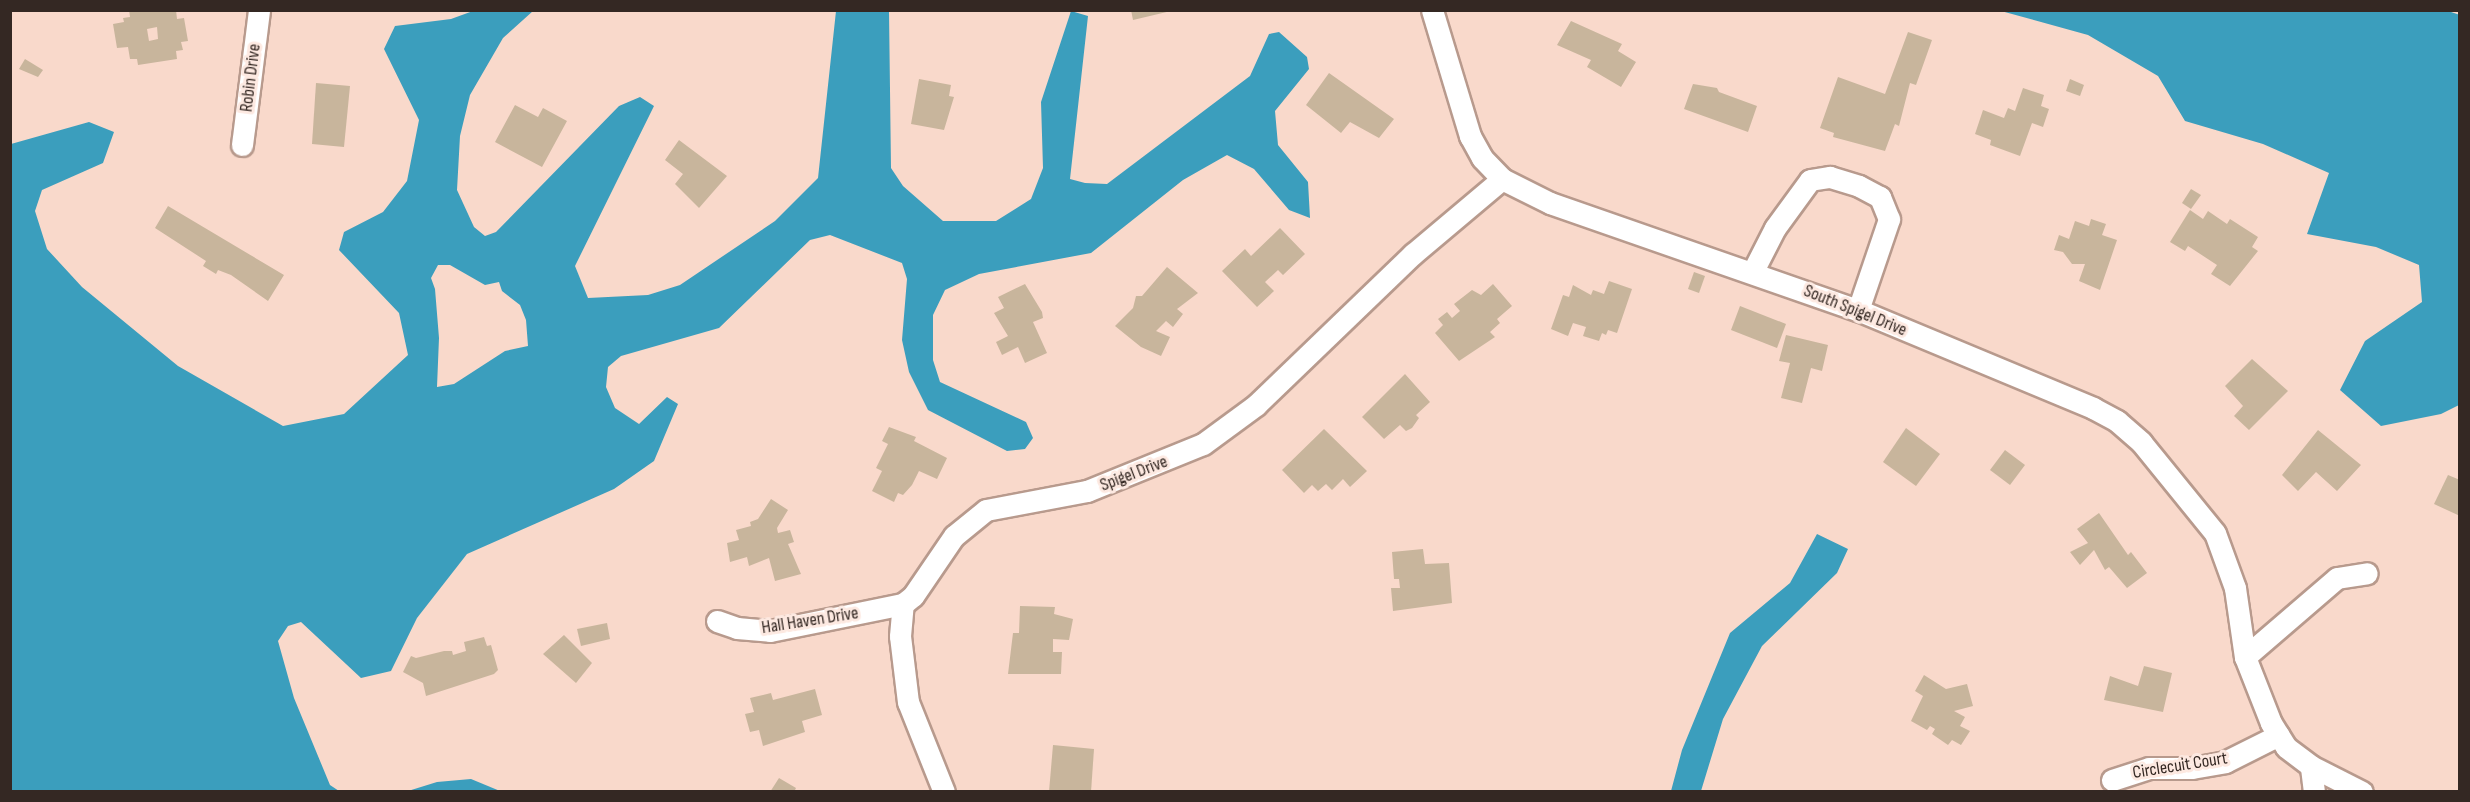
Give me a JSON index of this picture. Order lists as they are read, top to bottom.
{
  "streets": {
    "street": [
      "Robin Drive",
      "South Spigel Drive",
      "Spigel Drive",
      "Hall Haven Drive",
      "Circlecuit Court"
    ]
  },
  "crossings": [
    ["South Spigel Drive", "Spigel Drive"],
    ["South Spigel Drive", "Circlecuit Court"],
    ["Spigel Drive", "Hall Haven Drive"]
  ]
}
